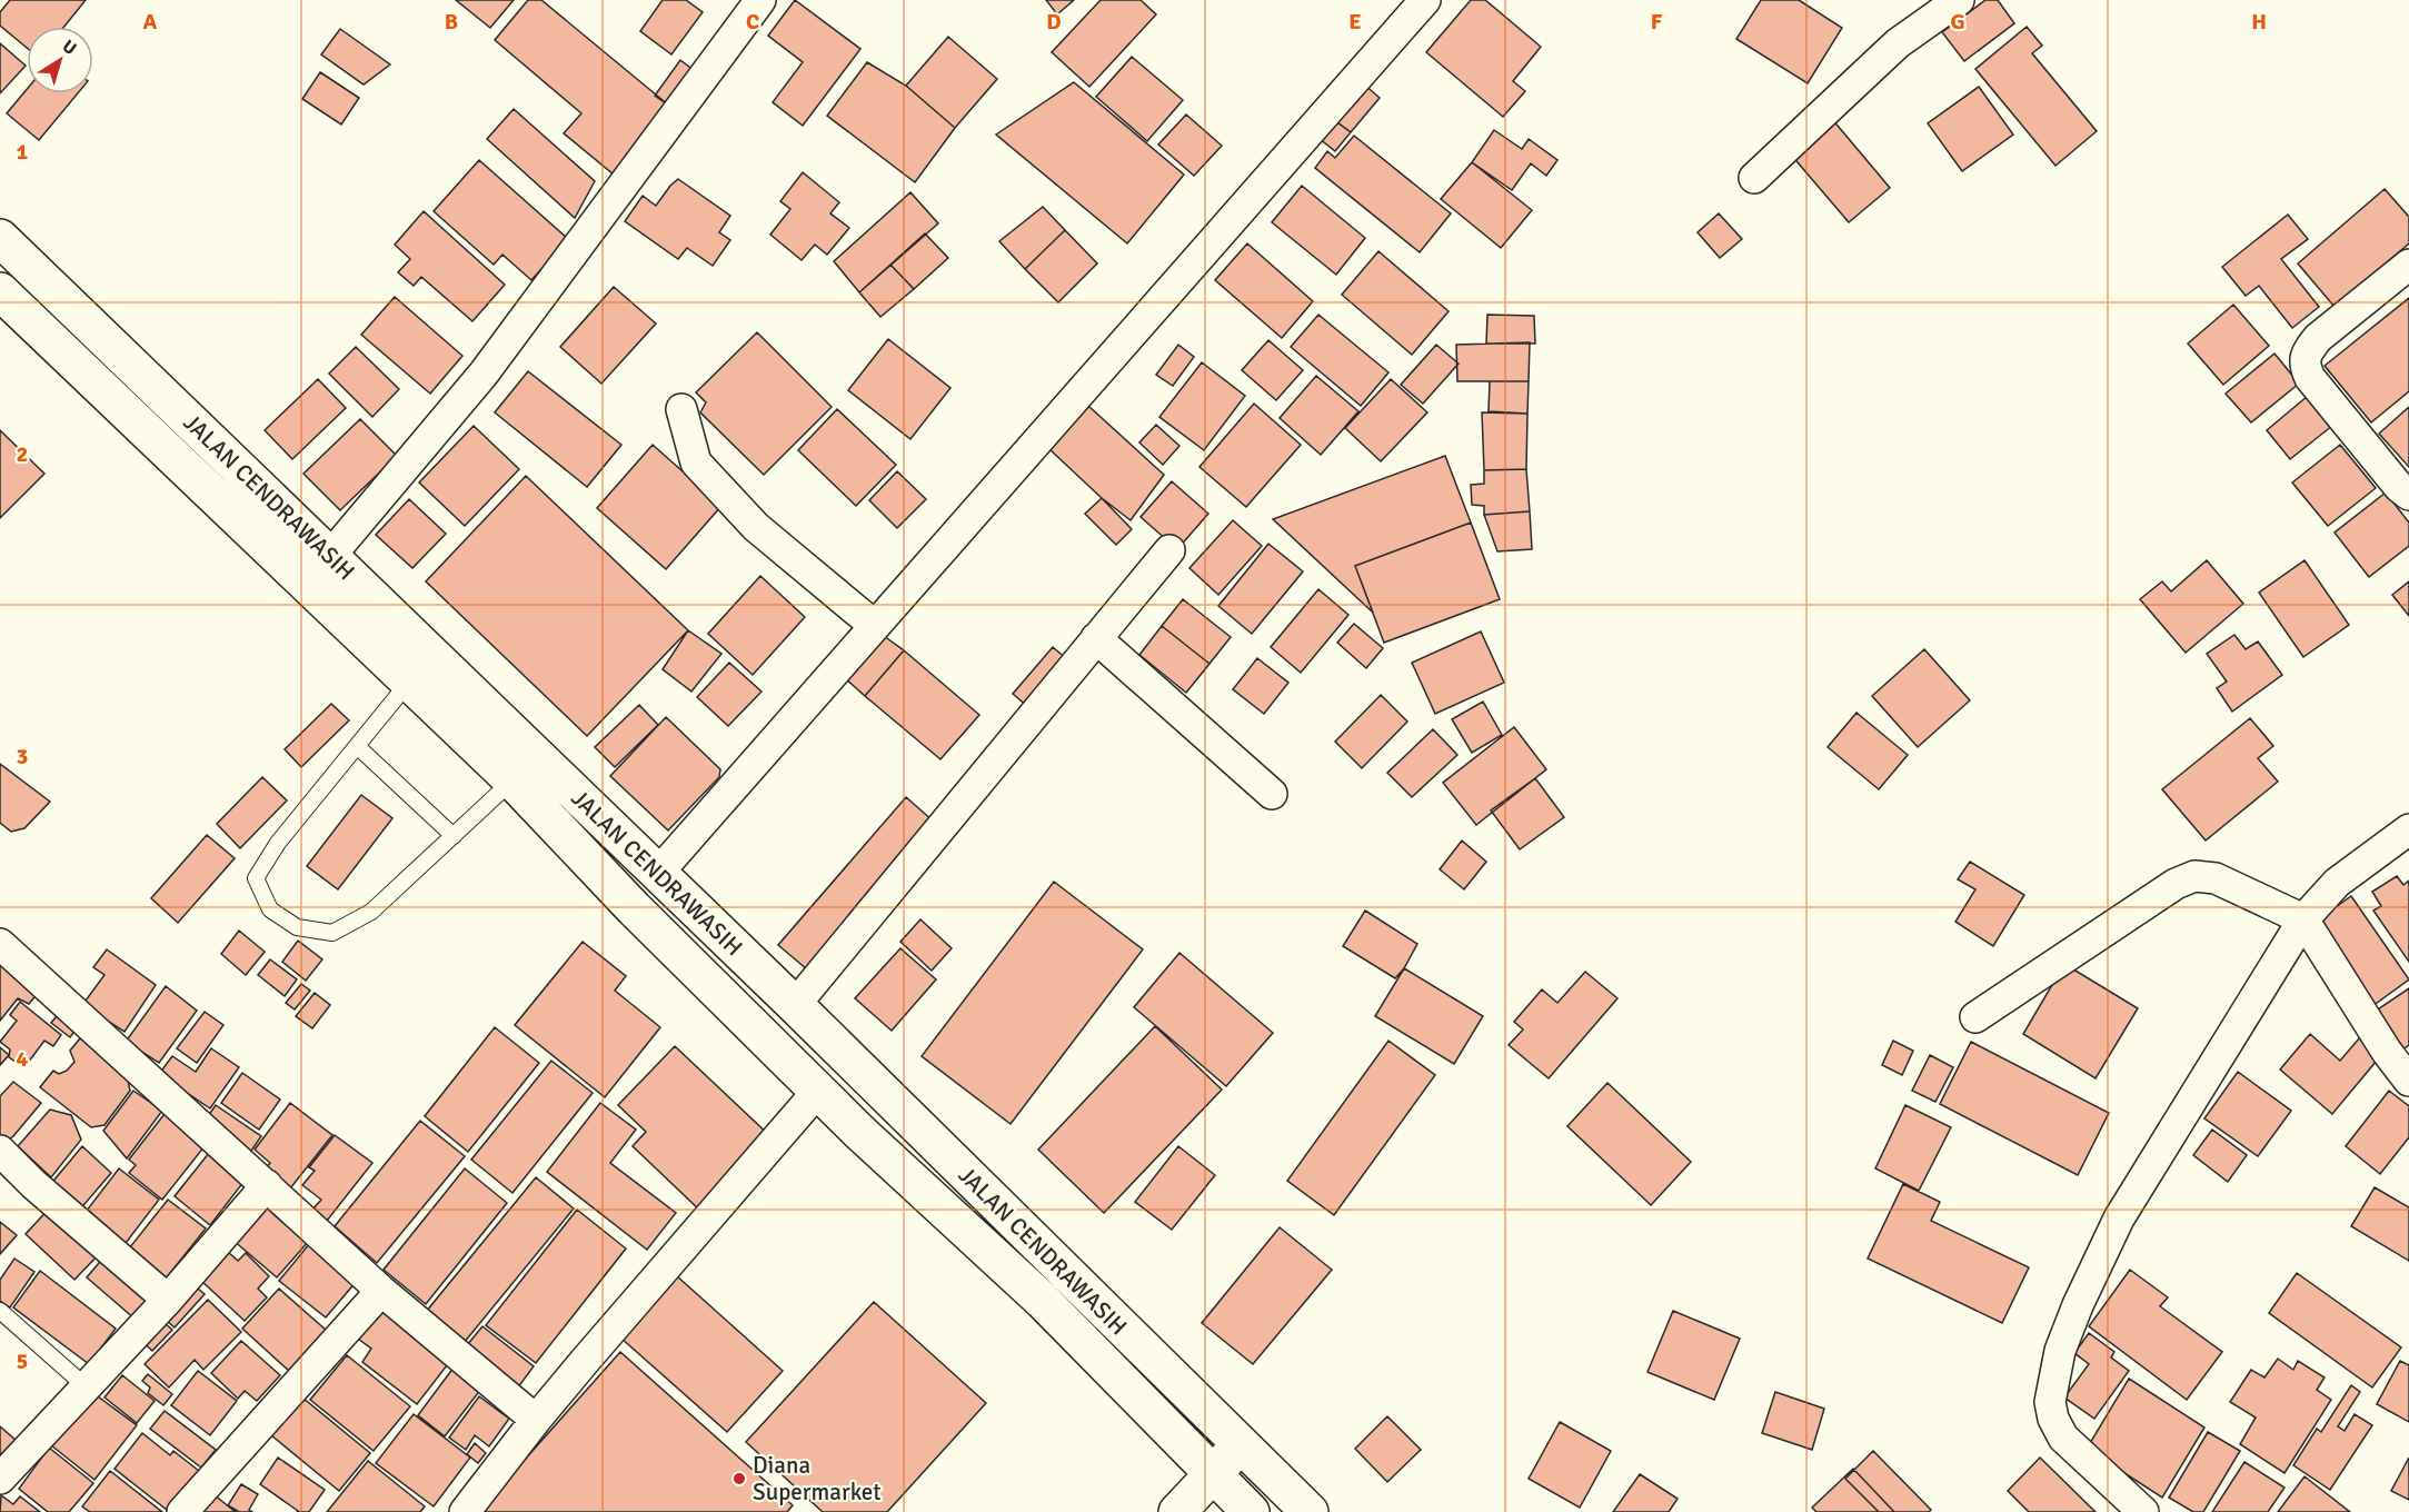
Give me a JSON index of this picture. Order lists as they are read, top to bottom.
{
  "streets": {
    "main road": ["JALAN CENDRAWASIH"]
  },
  "places": ["Diana Supermarket"],
  "north": "top right",
  "grid": {
    "columns": [
      "A",
      "B",
      "C",
      "D",
      "E",
      "F",
      "G",
      "H"
    ],
    "rows": [
      "1",
      "2",
      "3",
      "4",
      "5"
    ]
  }
}
